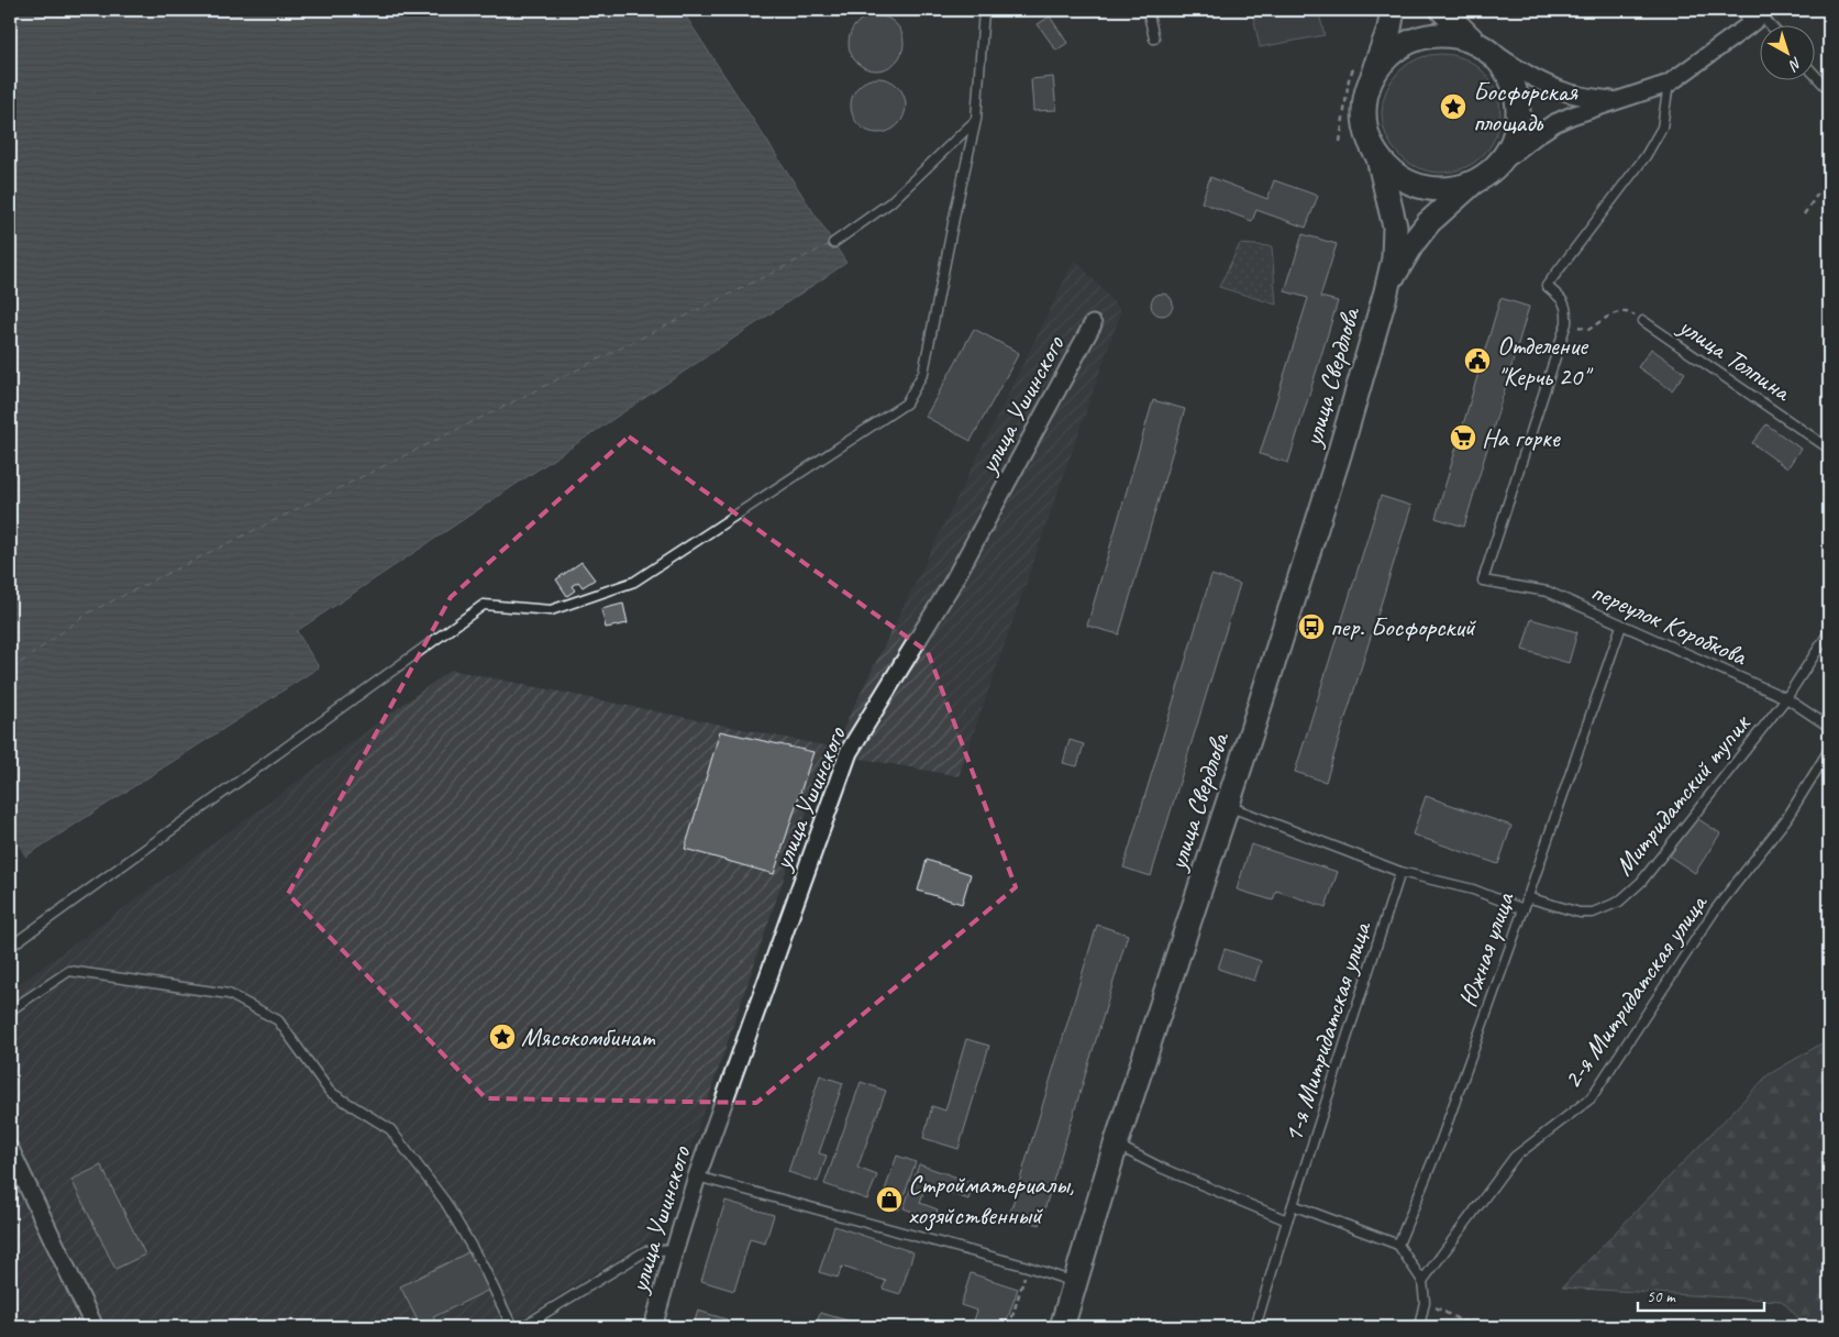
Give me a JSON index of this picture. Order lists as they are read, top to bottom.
{
  "streets": {
    "main road": ["улица Свердлова"],
    "street": ["улица Ушинского"],
    "lane": [
      "улица Толпина",
      "переулок Коробкова",
      "Митридатский тупик",
      "Южная улица",
      "2-я Митридатская улица",
      "1-я Митридатская улица"
    ]
  },
  "crossings": [
    ["переулок Коробкова", "Митридатский тупик"],
    ["переулок Коробкова", "Южная улица"],
    ["Митридатский тупик", "Южная улица"]
  ],
  "places": {
    "place": ["Босфорская площадь", "Мясокомбинат"],
    "public building": ["Отделение \"Керчь 20\""],
    "supermarket": ["На горке"],
    "bus stop": ["пер. Босфорский"],
    "shop": ["Стройматериалы, хозяйственный"]
  },
  "scale_bar": "50 m",
  "north": "bottom right"
}
